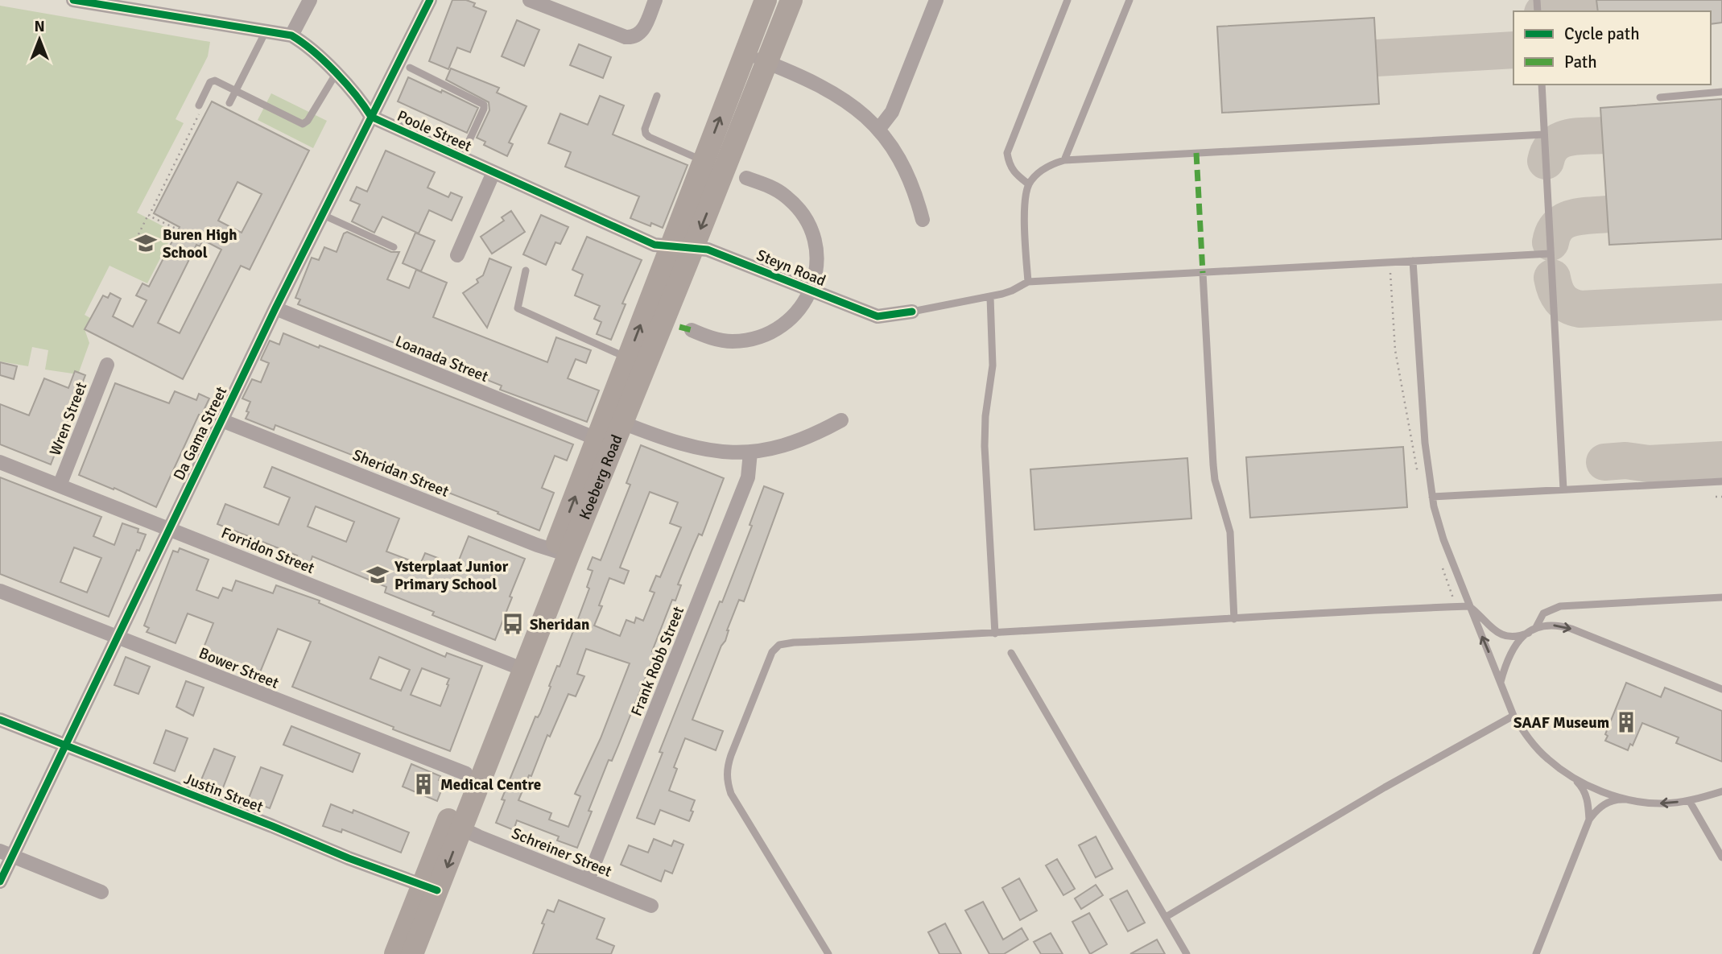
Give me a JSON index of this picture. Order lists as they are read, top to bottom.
{
  "streets": {
    "main road": ["Koeberg Road"],
    "street": [
      "Poole Street",
      "Steyn Road",
      "Loanada Street",
      "Wren Street",
      "Da Gama Street",
      "Sheridan Street",
      "Forridon Street",
      "Frank Robb Street",
      "Bower Street",
      "Justin Street",
      "Schreiner Street"
    ]
  },
  "crossings": [
    ["Poole Street", "Steyn Road"],
    ["Poole Street", "Da Gama Street"],
    ["Poole Street", "Koeberg Road"],
    ["Steyn Road", "Koeberg Road"],
    ["Loanada Street", "Da Gama Street"],
    ["Loanada Street", "Koeberg Road"],
    ["Wren Street", "Forridon Street"],
    ["Da Gama Street", "Sheridan Street"],
    ["Da Gama Street", "Forridon Street"],
    ["Da Gama Street", "Bower Street"],
    ["Da Gama Street", "Justin Street"],
    ["Sheridan Street", "Koeberg Road"],
    ["Koeberg Road", "Forridon Street"],
    ["Koeberg Road", "Bower Street"],
    ["Koeberg Road", "Justin Street"],
    ["Koeberg Road", "Schreiner Street"],
    ["Frank Robb Street", "Schreiner Street"]
  ],
  "places": {
    "school or university": ["Buren High School", "Ysterplaat Junior Primary School"],
    "bus stop": ["Sheridan"],
    "building": ["SAAF Museum", "Medical Centre"]
  },
  "legend": ["Cycle path", "Path"],
  "north": "top"
}
